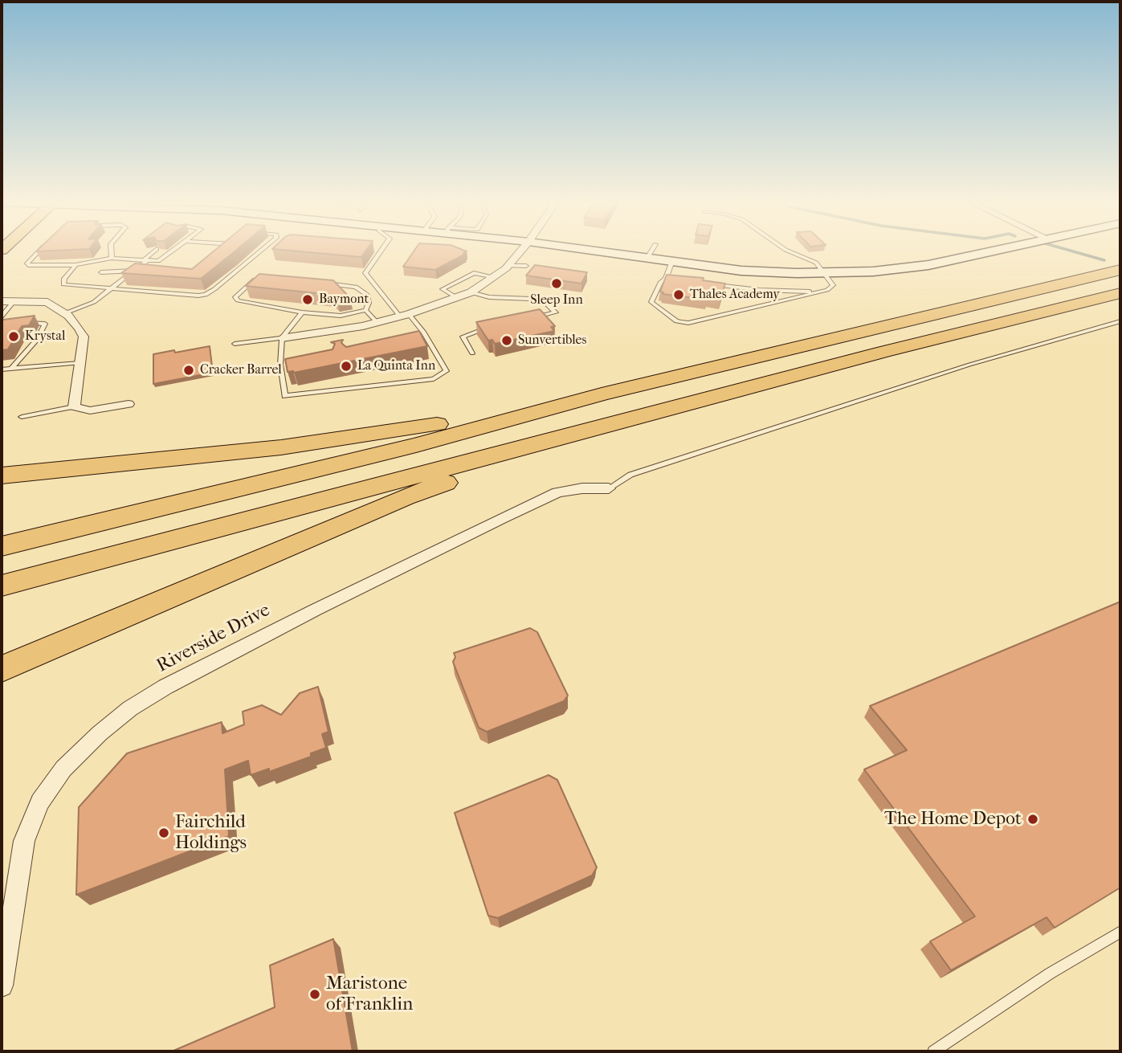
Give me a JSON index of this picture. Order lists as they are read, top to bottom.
{
  "streets": {
    "street": ["Riverside Drive"]
  },
  "places": [
    "Sleep Inn",
    "Thales Academy",
    "Baymont",
    "Krystal",
    "Sunvertibles",
    "La Quinta Inn",
    "Cracker Barrel",
    "The Home Depot",
    "Fairchild Holdings",
    "Maristone of Franklin"
  ]
}
